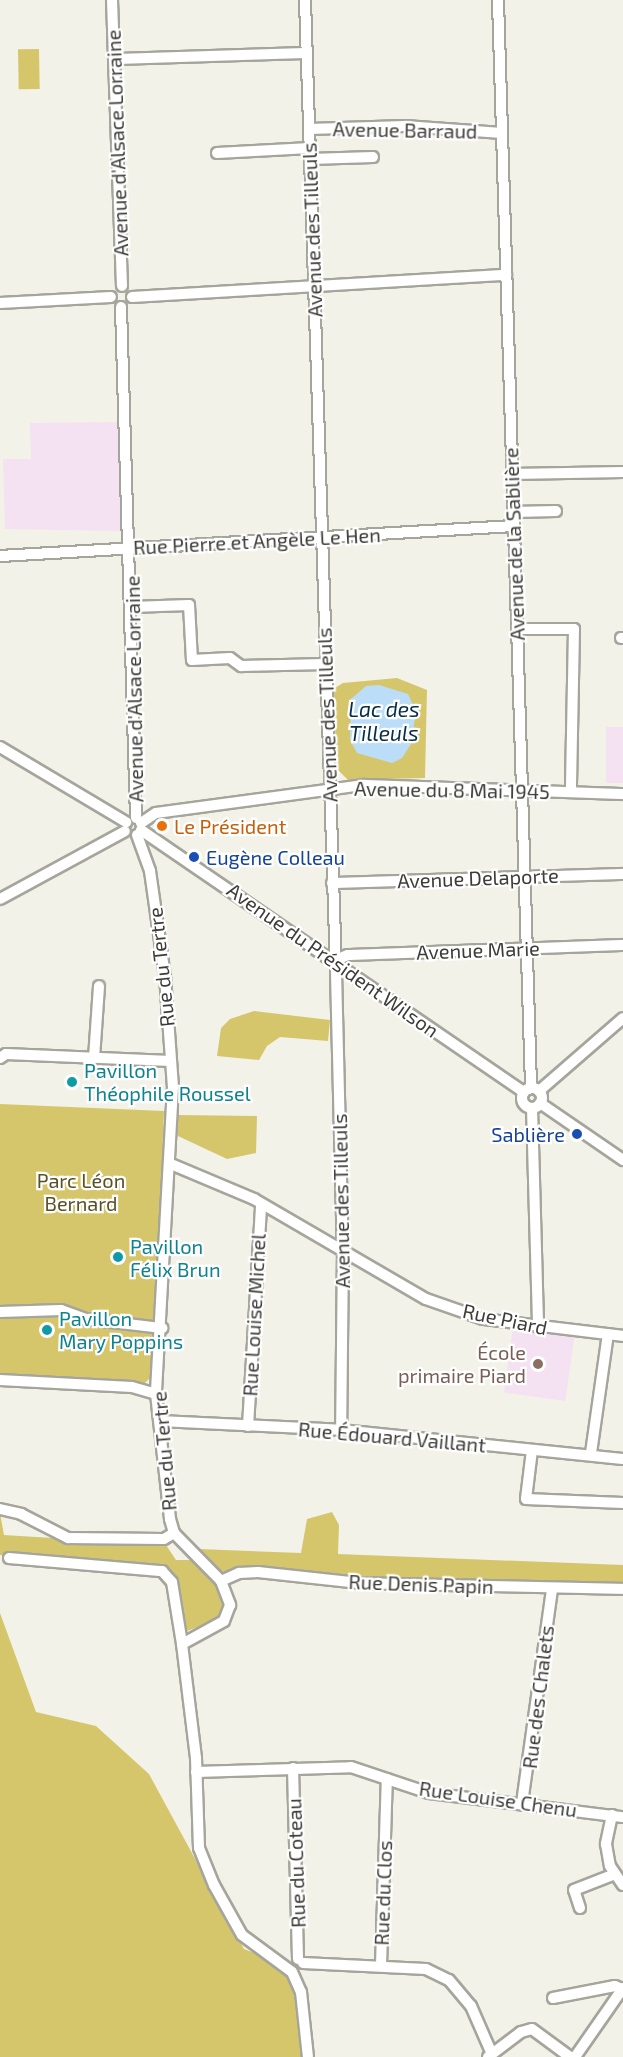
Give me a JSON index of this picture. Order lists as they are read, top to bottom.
{
  "streets": {
    "street": [
      "Avenue Barraud",
      "Avenue d'Alsace Lorraine",
      "Avenue des Tilleuls",
      "Rue Pierre et Angèle Le Hen",
      "Avenue de la Sablière",
      "Avenue du 8 Mai 1945",
      "Avenue Delaporte",
      "Avenue Marie",
      "Avenue du Président Wilson",
      "Rue du Tertre",
      "Rue Louise Michel",
      "Rue Piard",
      "Rue Édouard Vaillant",
      "Rue Denis Papin",
      "Rue des Chalets",
      "Rue Louise Chenu",
      "Rue du Coteau",
      "Rue du Clos"
    ]
  },
  "crossings": [
    ["Avenue Barraud", "Avenue des Tilleuls"],
    ["Avenue Barraud", "Avenue de la Sablière"],
    ["Avenue d'Alsace Lorraine", "Rue Pierre et Angèle Le Hen"],
    ["Avenue d'Alsace Lorraine", "Avenue du 8 Mai 1945"],
    ["Avenue d'Alsace Lorraine", "Avenue du Président Wilson"],
    ["Avenue d'Alsace Lorraine", "Rue du Tertre"],
    ["Avenue des Tilleuls", "Rue Pierre et Angèle Le Hen"],
    ["Avenue des Tilleuls", "Avenue du 8 Mai 1945"],
    ["Avenue des Tilleuls", "Avenue Delaporte"],
    ["Avenue des Tilleuls", "Avenue Marie"],
    ["Avenue des Tilleuls", "Avenue du Président Wilson"],
    ["Avenue des Tilleuls", "Rue Piard"],
    ["Avenue des Tilleuls", "Rue Édouard Vaillant"],
    ["Rue Pierre et Angèle Le Hen", "Avenue de la Sablière"],
    ["Avenue de la Sablière", "Avenue du 8 Mai 1945"],
    ["Avenue de la Sablière", "Avenue Delaporte"],
    ["Avenue de la Sablière", "Avenue Marie"],
    ["Avenue de la Sablière", "Avenue du Président Wilson"],
    ["Avenue du 8 Mai 1945", "Avenue du Président Wilson"],
    ["Avenue du 8 Mai 1945", "Rue du Tertre"],
    ["Avenue Marie", "Avenue du Président Wilson"],
    ["Avenue du Président Wilson", "Rue du Tertre"],
    ["Rue du Tertre", "Rue Piard"],
    ["Rue du Tertre", "Rue Édouard Vaillant"],
    ["Rue du Tertre", "Rue Denis Papin"],
    ["Rue Louise Michel", "Rue Piard"],
    ["Rue Louise Michel", "Rue Édouard Vaillant"],
    ["Rue Denis Papin", "Rue des Chalets"],
    ["Rue des Chalets", "Rue Louise Chenu"],
    ["Rue Louise Chenu", "Rue du Coteau"],
    ["Rue Louise Chenu", "Rue du Clos"],
    ["Rue du Coteau", "Rue du Clos"]
  ],
  "water": ["Lac des Tilleuls"],
  "parks": ["Parc Léon Bernard"],
  "places": [
    "Le Président",
    "Eugène Colleau",
    "Pavillon Théophile Roussel",
    "Sablière",
    "Pavillon Félix Brun",
    "Pavillon Mary Poppins",
    "École primaire Piard"
  ]
}
